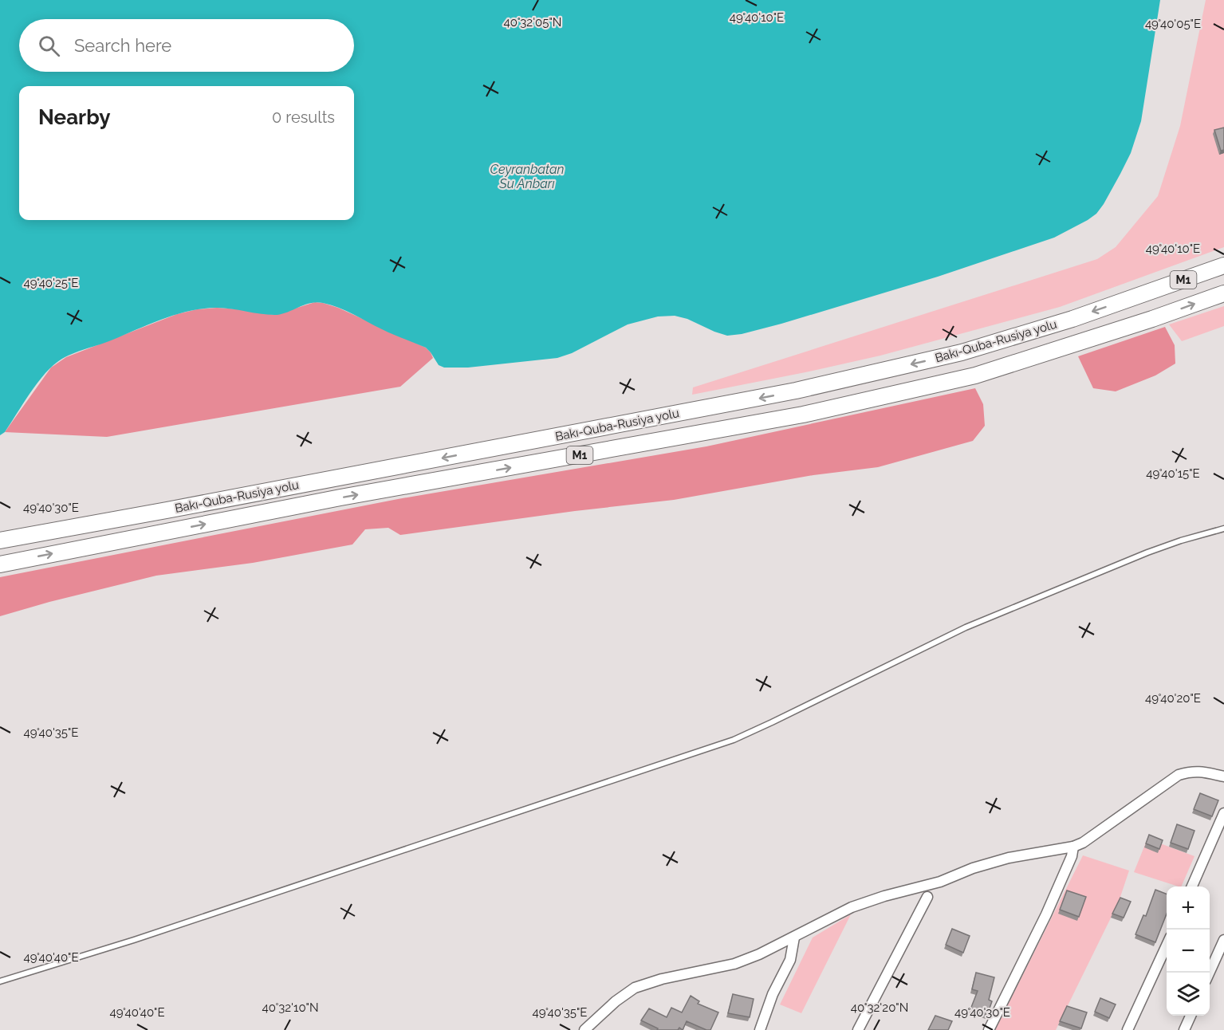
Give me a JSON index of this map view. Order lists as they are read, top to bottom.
{
  "streets": {
    "highway": ["M1", "Bakı-Quba-Rusiya yolu"]
  },
  "water": ["Ceyranbatan Su Anbarı"],
  "page": {
    "search": "Search here",
    "heading": ["Nearby", "0 results"],
    "map_buttons": ["+", "−"]
  },
  "coordinates": [
    "49°40'10\"E",
    "40°32'05\"N",
    "49°40'05\"E",
    "49°40'25\"E",
    "49°40'15\"E",
    "49°40'30\"E",
    "49°40'20\"E",
    "49°40'35\"E",
    "49°40'40\"E",
    "40°32'10\"N",
    "40°32'20\"N"
  ]
}
